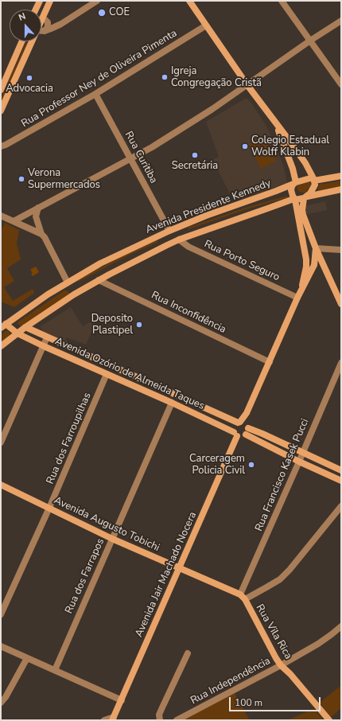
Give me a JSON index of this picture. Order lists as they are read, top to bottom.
{
  "streets": {
    "street": [
      "Rua Professor Ney de Oliveira Pimenta",
      "Rua Curitiba",
      "Avenida Presidente Kennedy",
      "Rua Porto Seguro",
      "Rua Inconfidência",
      "Avenida Ozório de Almeida Taques",
      "Rua dos Farroupilhas",
      "Rua Francisco Kasek Pucci",
      "Avenida Augusto Tobichi",
      "Avenida Jair Machado Nocera",
      "Rua dos Farrapos",
      "Rua Vila Rica",
      "Rua Independência"
    ]
  },
  "crossings": [
    ["Rua Professor Ney de Oliveira Pimenta", "Rua Curitiba"],
    ["Rua Curitiba", "Avenida Presidente Kennedy"],
    ["Avenida Presidente Kennedy", "Rua Porto Seguro"],
    ["Avenida Presidente Kennedy", "Rua Inconfidência"],
    ["Avenida Presidente Kennedy", "Avenida Ozório de Almeida Taques"],
    ["Avenida Ozório de Almeida Taques", "Rua dos Farroupilhas"],
    ["Avenida Ozório de Almeida Taques", "Avenida Jair Machado Nocera"],
    ["Avenida Ozório de Almeida Taques", "Rua dos Farrapos"],
    ["Rua dos Farroupilhas", "Avenida Augusto Tobichi"],
    ["Rua Francisco Kasek Pucci", "Avenida Augusto Tobichi"],
    ["Rua Francisco Kasek Pucci", "Rua Vila Rica"],
    ["Avenida Augusto Tobichi", "Avenida Jair Machado Nocera"],
    ["Avenida Augusto Tobichi", "Rua dos Farrapos"],
    ["Avenida Augusto Tobichi", "Rua Vila Rica"],
    ["Rua Vila Rica", "Rua Independência"]
  ],
  "places": [
    "COE",
    "Igreja Congregação Cristã",
    "Advocacia",
    "Colegio Estadual Wolff Klabin",
    "Secretária",
    "Verona Supermercados",
    "Deposito Plastipel",
    "Carceragem Policia Civil"
  ],
  "scale_bar": "100 m",
  "north": "top"
}
